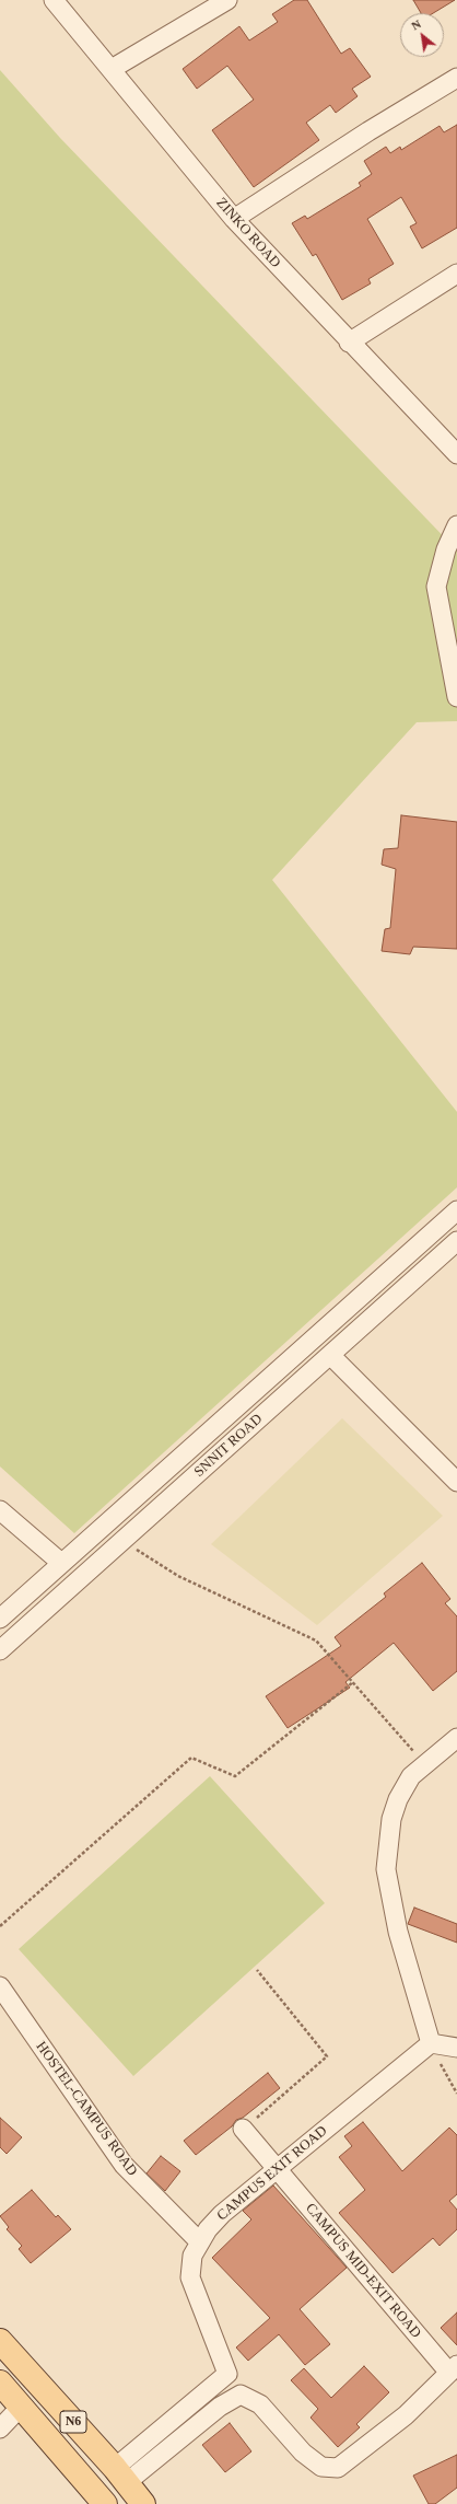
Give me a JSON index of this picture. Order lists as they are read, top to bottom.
{
  "streets": {
    "main road": ["N6"],
    "street": [
      "ZINKO ROAD",
      "SNNIT ROAD",
      "HOSTEL-CAMPUS ROAD",
      "CAMPUS EXIT ROAD",
      "CAMPUS MID-EXIT ROAD"
    ]
  },
  "crossings": [
    ["HOSTEL-CAMPUS ROAD", "CAMPUS EXIT ROAD"],
    ["CAMPUS EXIT ROAD", "CAMPUS MID-EXIT ROAD"],
    ["CAMPUS EXIT ROAD", "N6"]
  ],
  "north": "top left"
}
